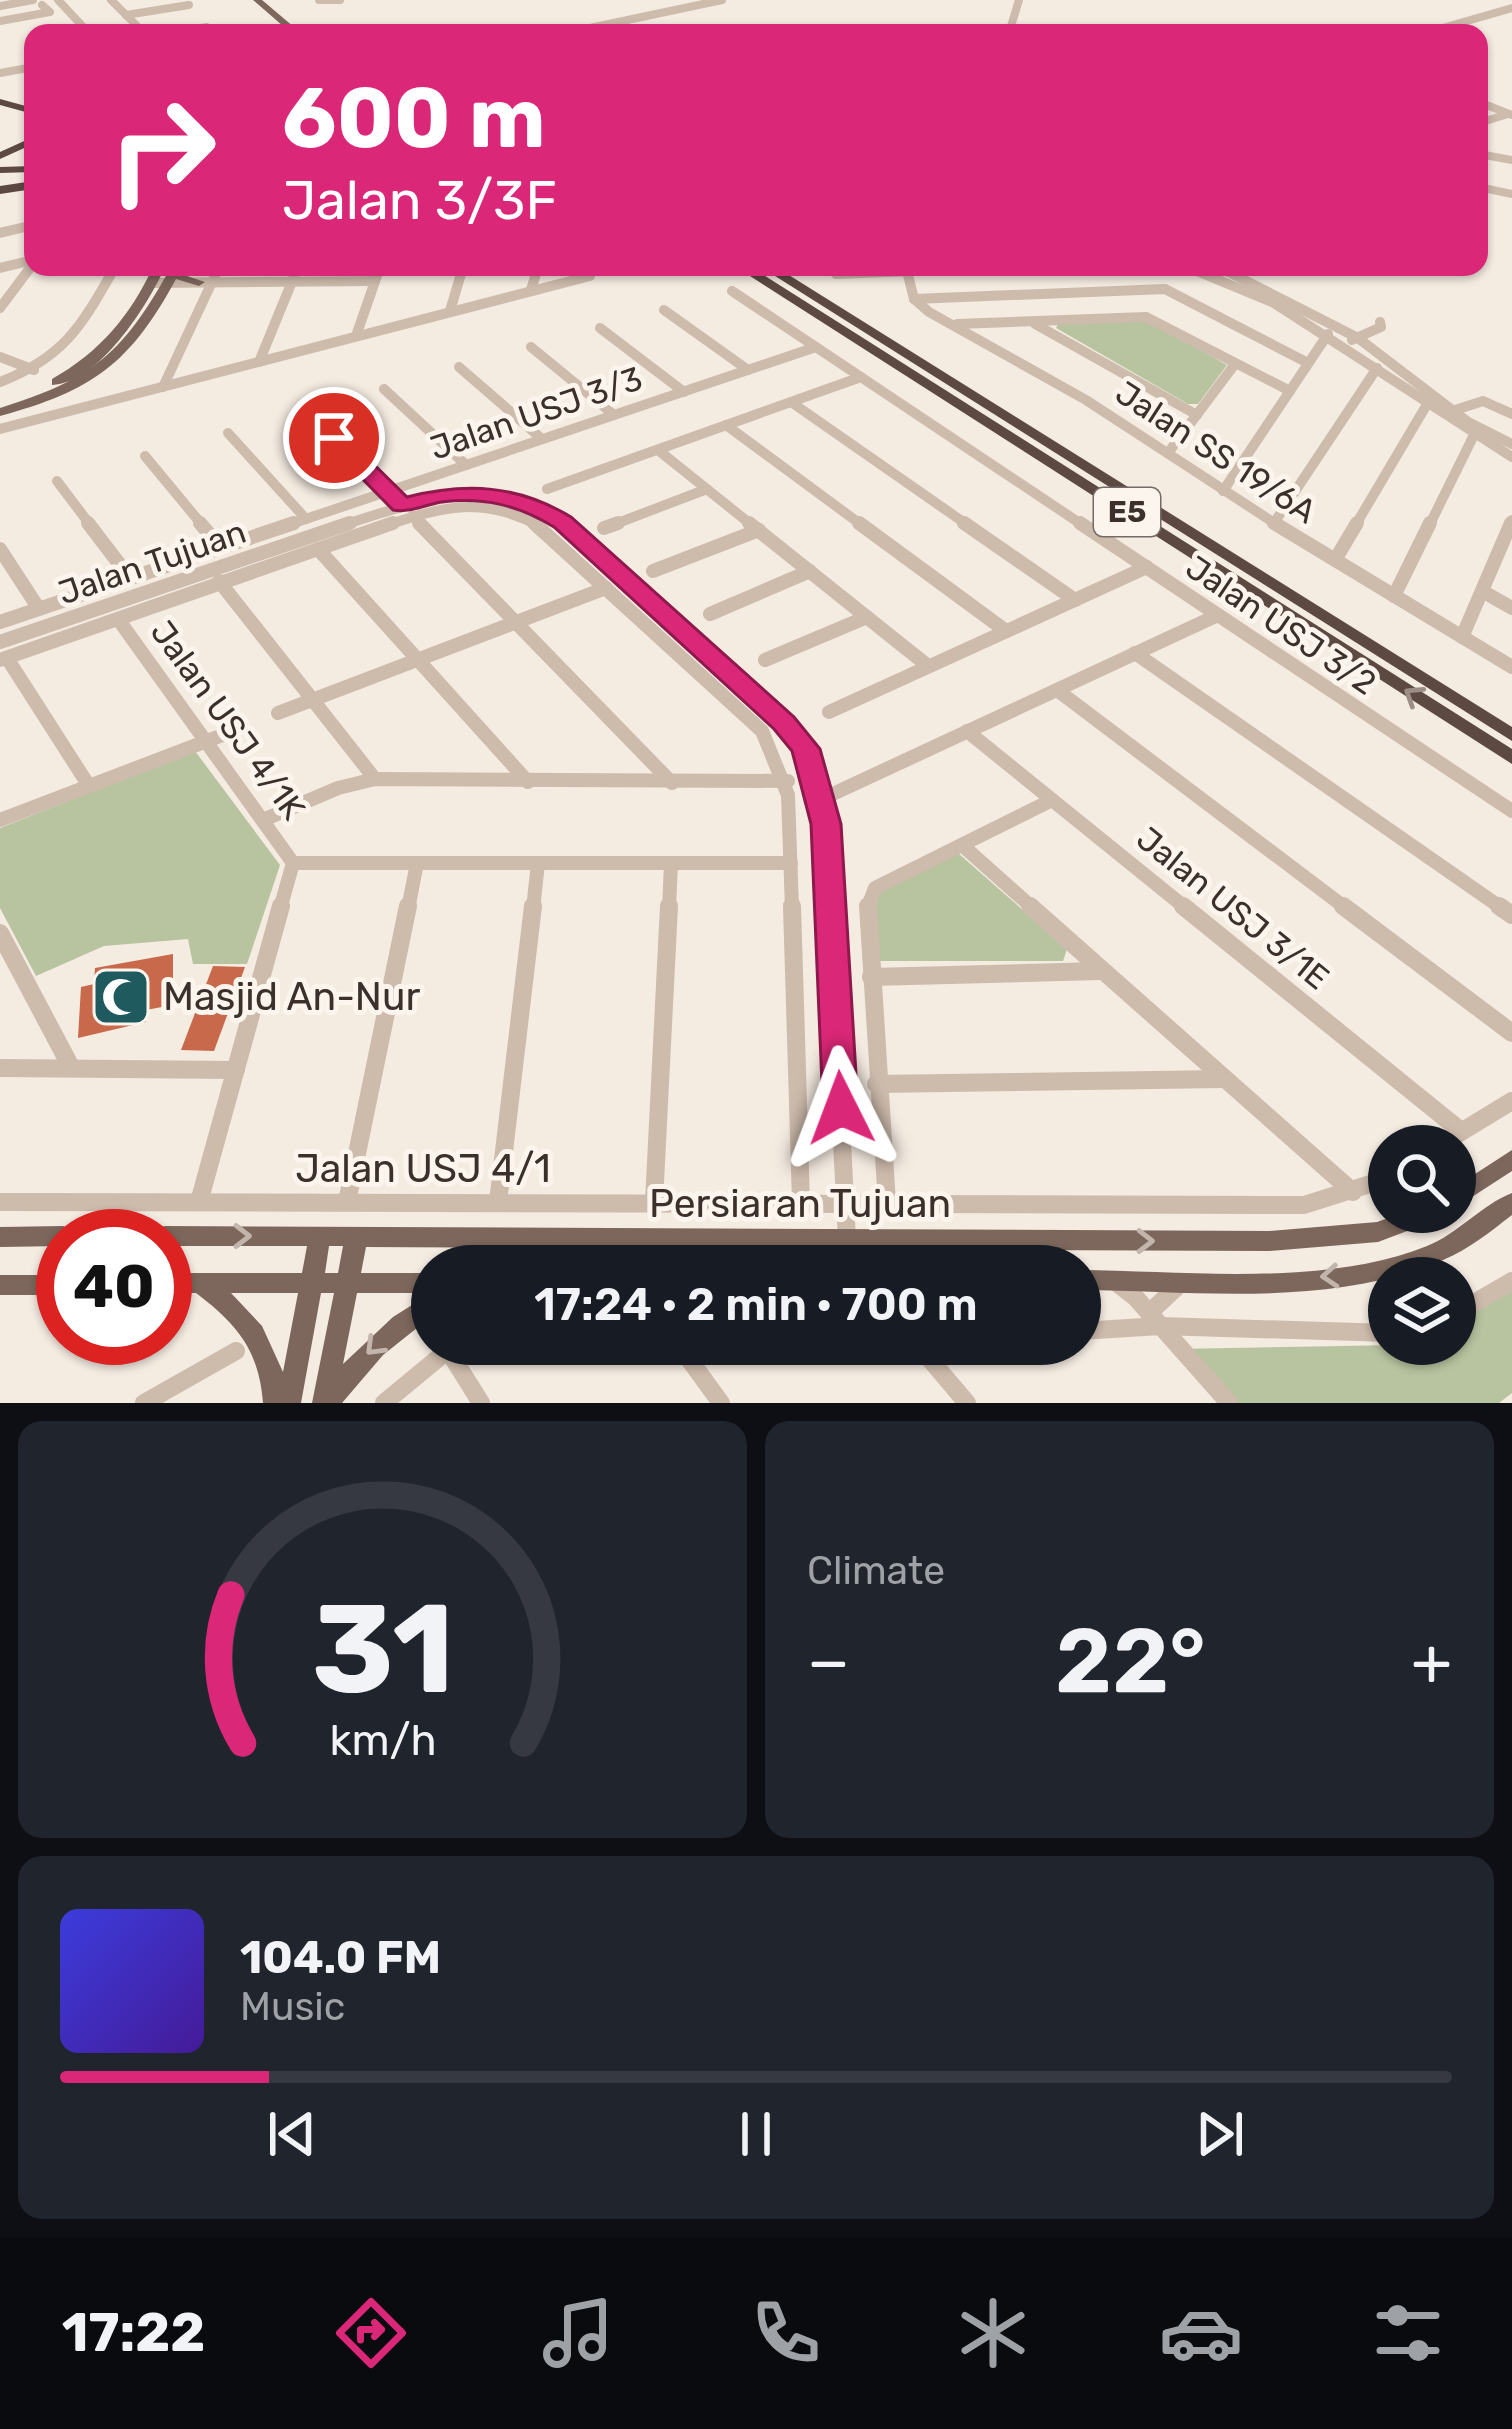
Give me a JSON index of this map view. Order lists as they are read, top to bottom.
{
  "streets": {
    "highway": ["E5"],
    "main road": ["Persiaran Tujuan"],
    "street": [
      "Jalan USJ 3/3",
      "Jalan SS 19/6A",
      "Jalan Tujuan",
      "Jalan USJ 3/2",
      "Jalan USJ 4/1K",
      "Jalan USJ 3/1E",
      "Jalan USJ 4/1"
    ]
  },
  "crossings": [
    ["Jalan USJ 3/3", "Jalan USJ 3/2"],
    ["Jalan Tujuan", "Jalan USJ 4/1"],
    ["Jalan Tujuan", "Persiaran Tujuan"],
    ["Jalan USJ 4/1K", "Jalan USJ 4/1"]
  ],
  "places": {
    "mosque": ["Masjid An-Nur"]
  },
  "page": {
    "turn": ["600 m", "Jalan 3/3F"],
    "limit": "40",
    "trip": "17:24 · 2 min · 700 m",
    "tile": "Climate",
    "heat": ["−", "22°", "+"],
    "song": ["104.0 FM", "Music"],
    "tabs": "17:22",
    "gauge": ["31", "km/h"]
  }
}
